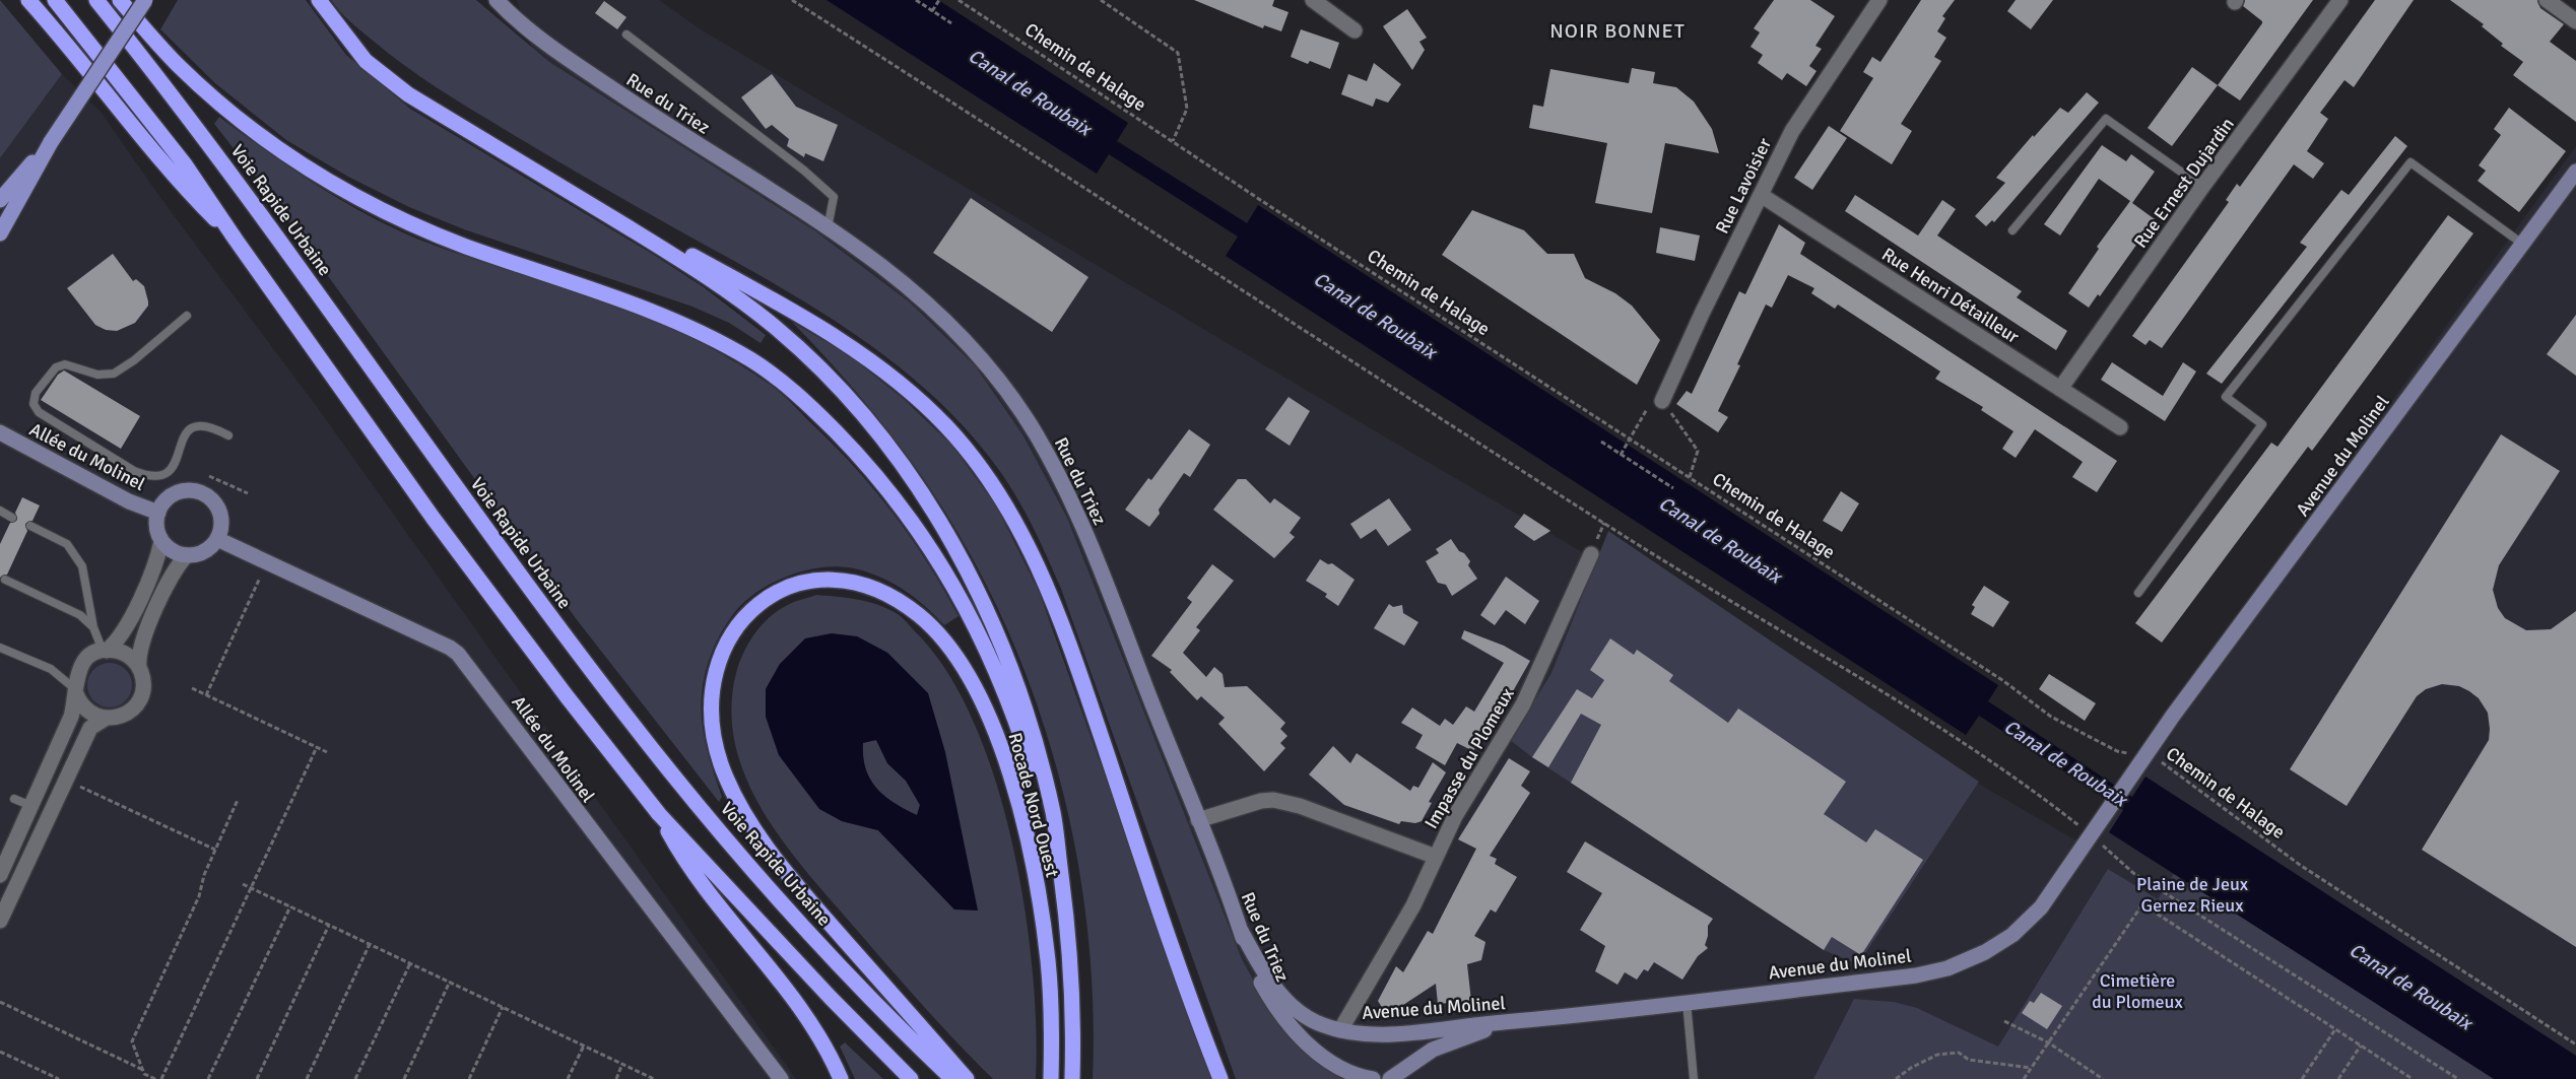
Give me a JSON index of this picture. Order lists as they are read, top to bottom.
{
  "streets": {
    "highway": ["Voie Rapide Urbaine", "Rocade Nord Ouest"],
    "street": [
      "Rue du Triez",
      "Rue Ernest Dujardin",
      "Rue Lavoisier",
      "Rue Henri Détailleur",
      "Avenue du Molinel",
      "Allée du Molinel",
      "Impasse du Plomeux"
    ],
    "path": ["Chemin de Halage"]
  },
  "crossings": [
    ["Chemin de Halage", "Avenue du Molinel"],
    ["Rue du Triez", "Avenue du Molinel"],
    ["Rue Ernest Dujardin", "Rue Henri Détailleur"],
    ["Rue Lavoisier", "Rue Henri Détailleur"],
    ["Avenue du Molinel", "Impasse du Plomeux"]
  ],
  "districts": ["NOIR BONNET"],
  "water": ["Canal de Roubaix"],
  "parks": ["Plaine de Jeux Gernez Rieux", "Cimetière du Plomeux"]
}
